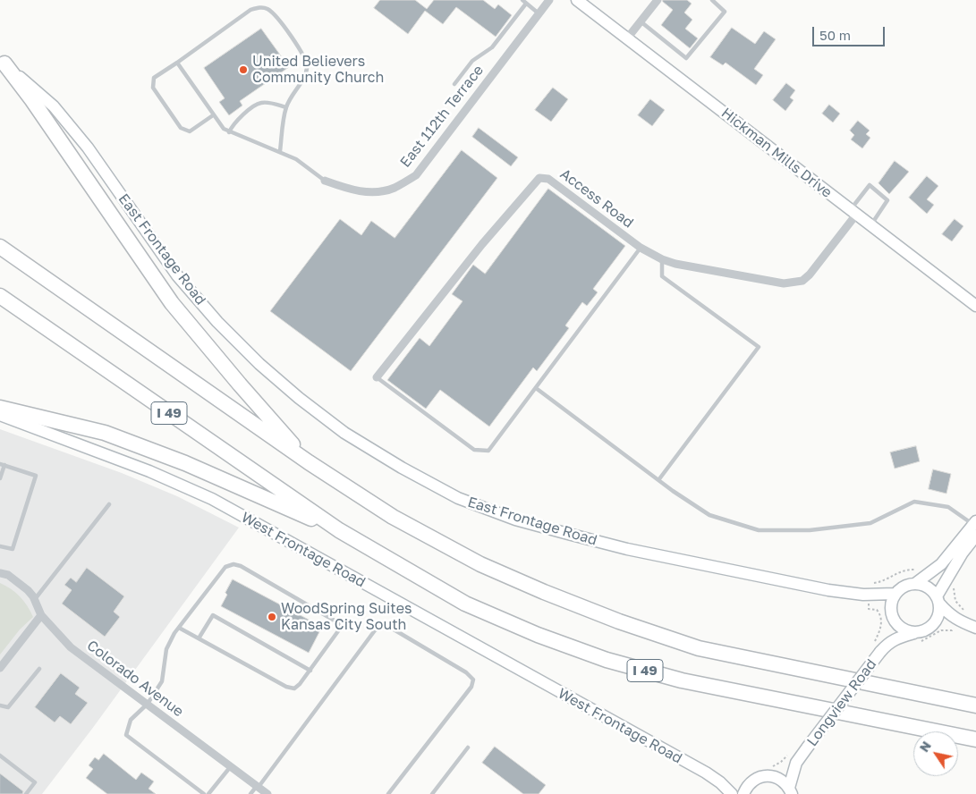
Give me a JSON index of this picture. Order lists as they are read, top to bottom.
{
  "streets": {
    "highway": ["I 49"],
    "street": [
      "East 112th Terrace",
      "Hickman Mills Drive",
      "Access Road",
      "East Frontage Road",
      "West Frontage Road",
      "Colorado Avenue",
      "Longview Road"
    ]
  },
  "crossings": [
    ["Hickman Mills Drive", "Access Road"],
    ["East Frontage Road", "Longview Road"]
  ],
  "places": ["United Believers Community Church", "WoodSpring Suites Kansas City South"],
  "scale_bar": "50 m",
  "north": "top left"
}
